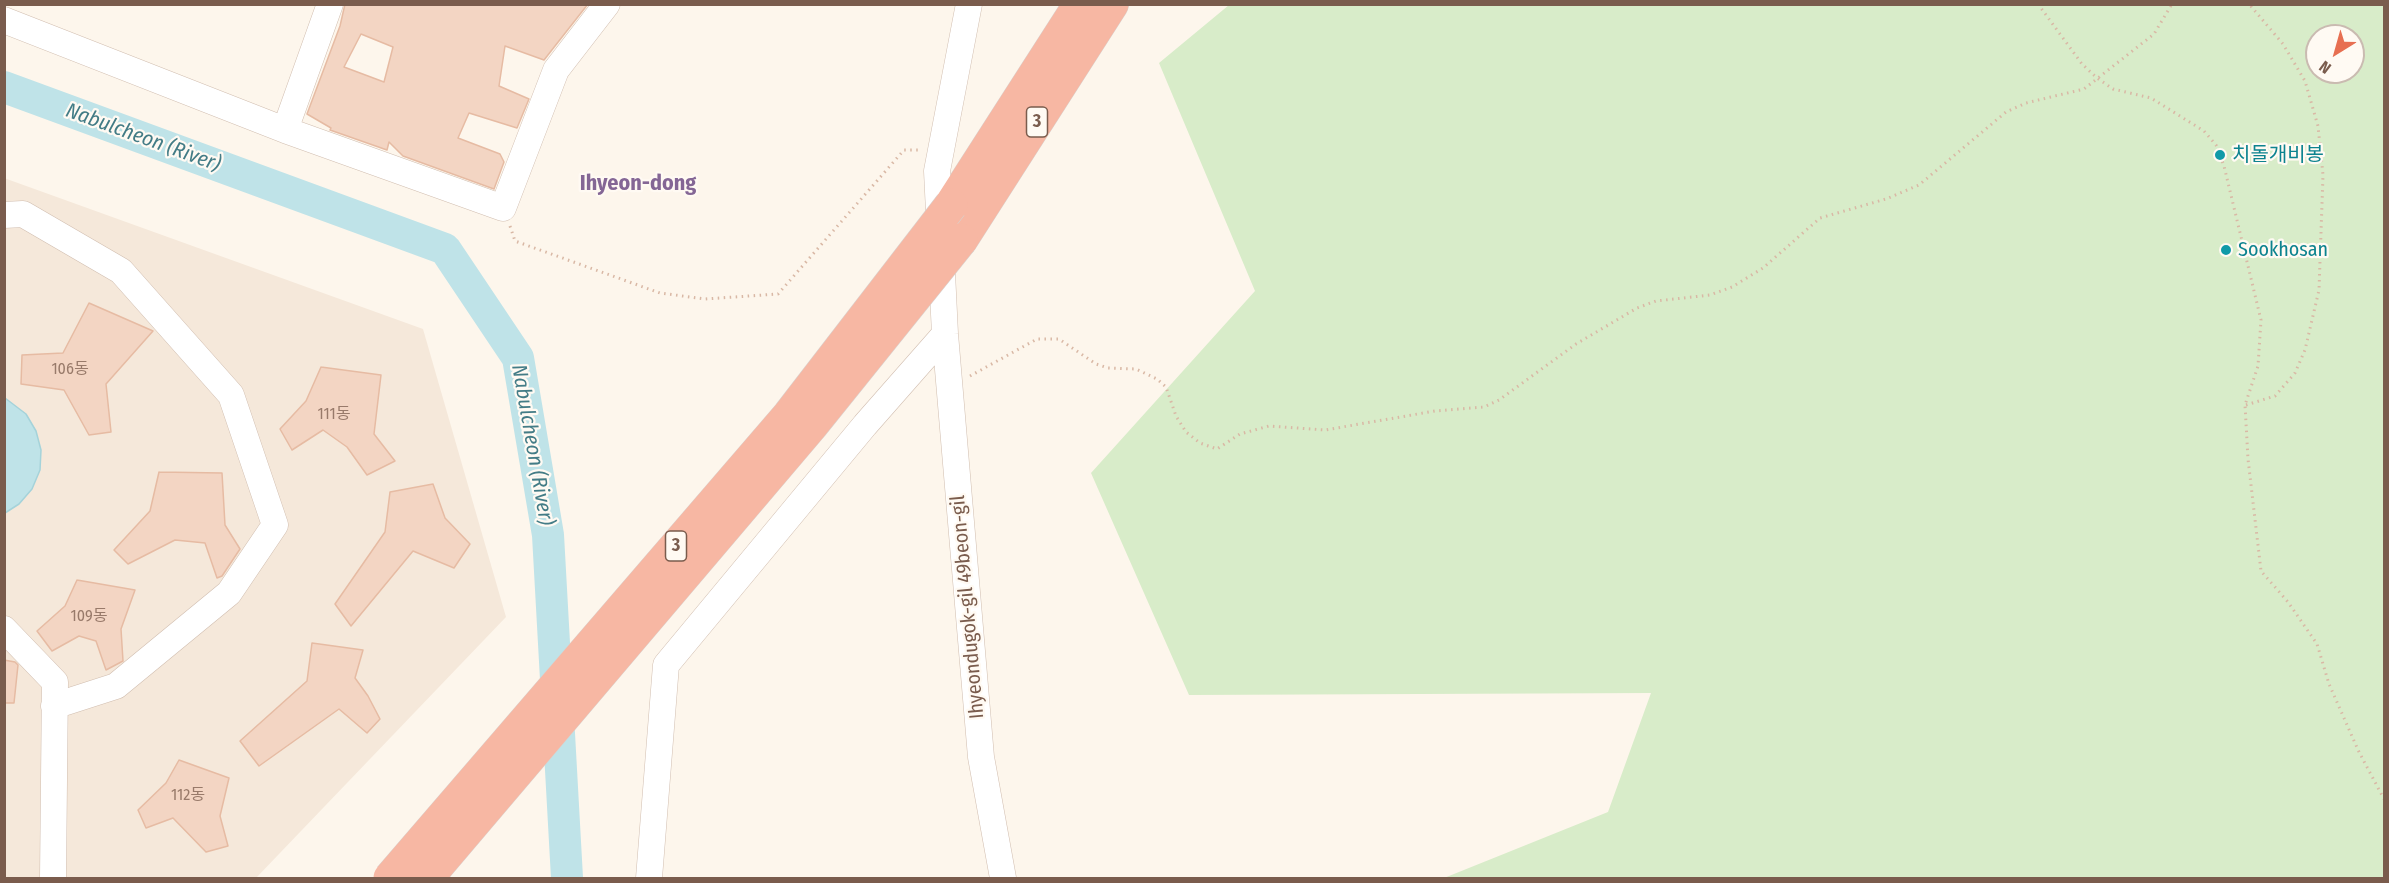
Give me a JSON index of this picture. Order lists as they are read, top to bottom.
{
  "streets": {
    "highway": ["3"],
    "street": ["Ihyeondugok-gil 49beon-gil"]
  },
  "districts": ["Ihyeon-dong"],
  "water": ["Nabulcheon (River)"],
  "places": ["치돌개비봉", "Sookhosan"],
  "house_numbers": [
    "106동",
    "111동",
    "109동",
    "112동"
  ],
  "north": "bottom left"
}
